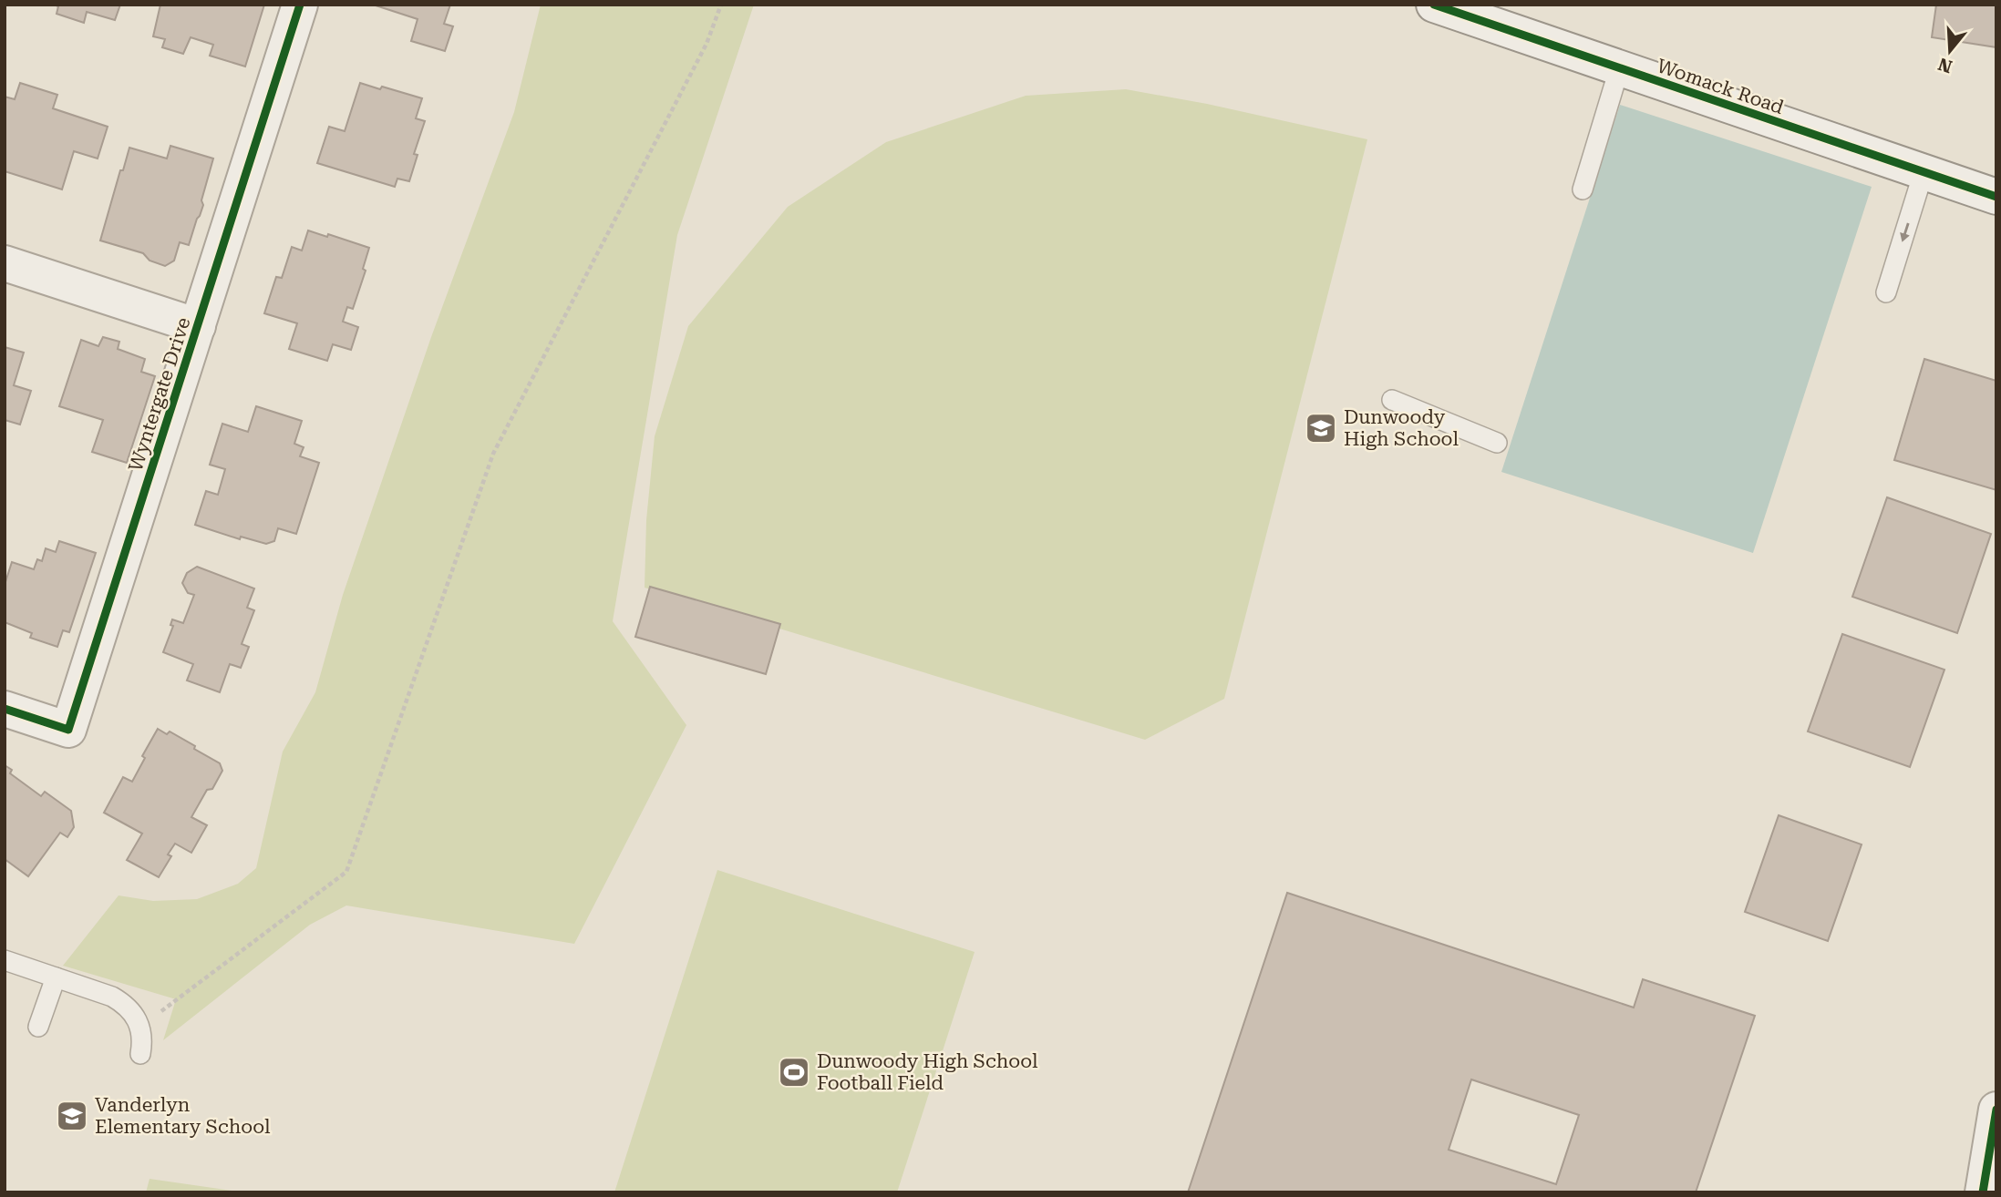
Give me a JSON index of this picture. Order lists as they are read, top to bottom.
{
  "streets": {
    "street": ["Womack Road", "Wyntergate Drive"]
  },
  "places": {
    "school or university": ["Dunwoody High School", "Vanderlyn Elementary School"],
    "sports": ["Dunwoody High School Football Field"]
  },
  "north": "bottom"
}
